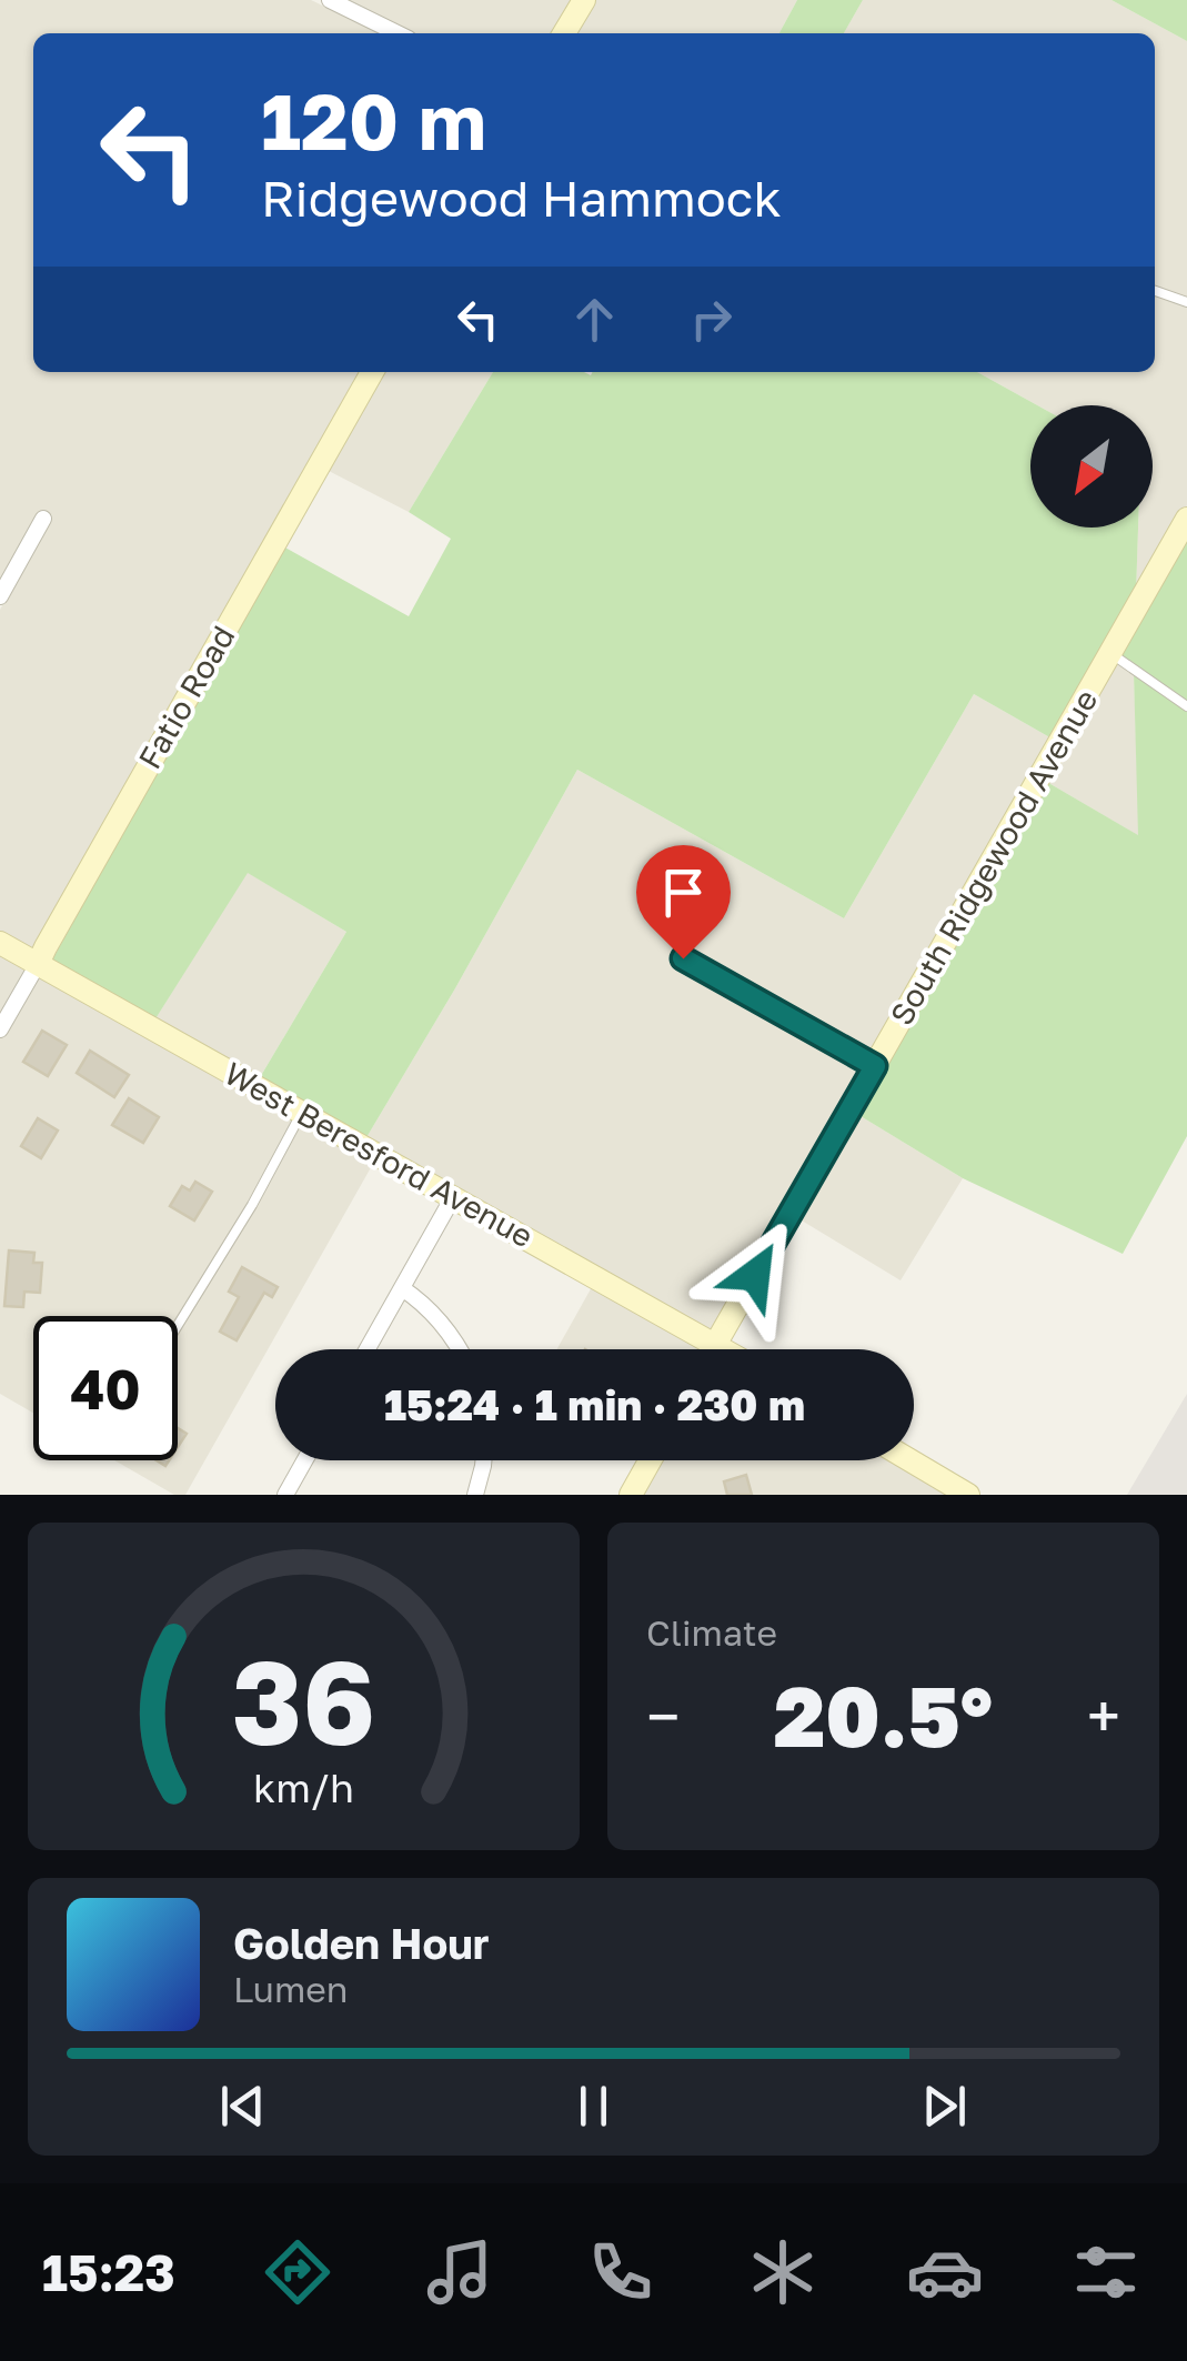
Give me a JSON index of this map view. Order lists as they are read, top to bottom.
{
  "streets": {
    "street": ["Fatio Road", "South Ridgewood Avenue", "West Beresford Avenue"]
  },
  "crossings": [
    ["Fatio Road", "West Beresford Avenue"],
    ["South Ridgewood Avenue", "West Beresford Avenue"]
  ],
  "north": "bottom left",
  "page": {
    "turn": ["120 m", "Ridgewood Hammock"],
    "limit": "40",
    "trip": "15:24 · 1 min · 230 m",
    "tile": "Climate",
    "heat": ["−", "20.5°", "+"],
    "song": ["Golden Hour", "Lumen"],
    "tabs": "15:23",
    "gauge": ["36", "km/h"]
  }
}
